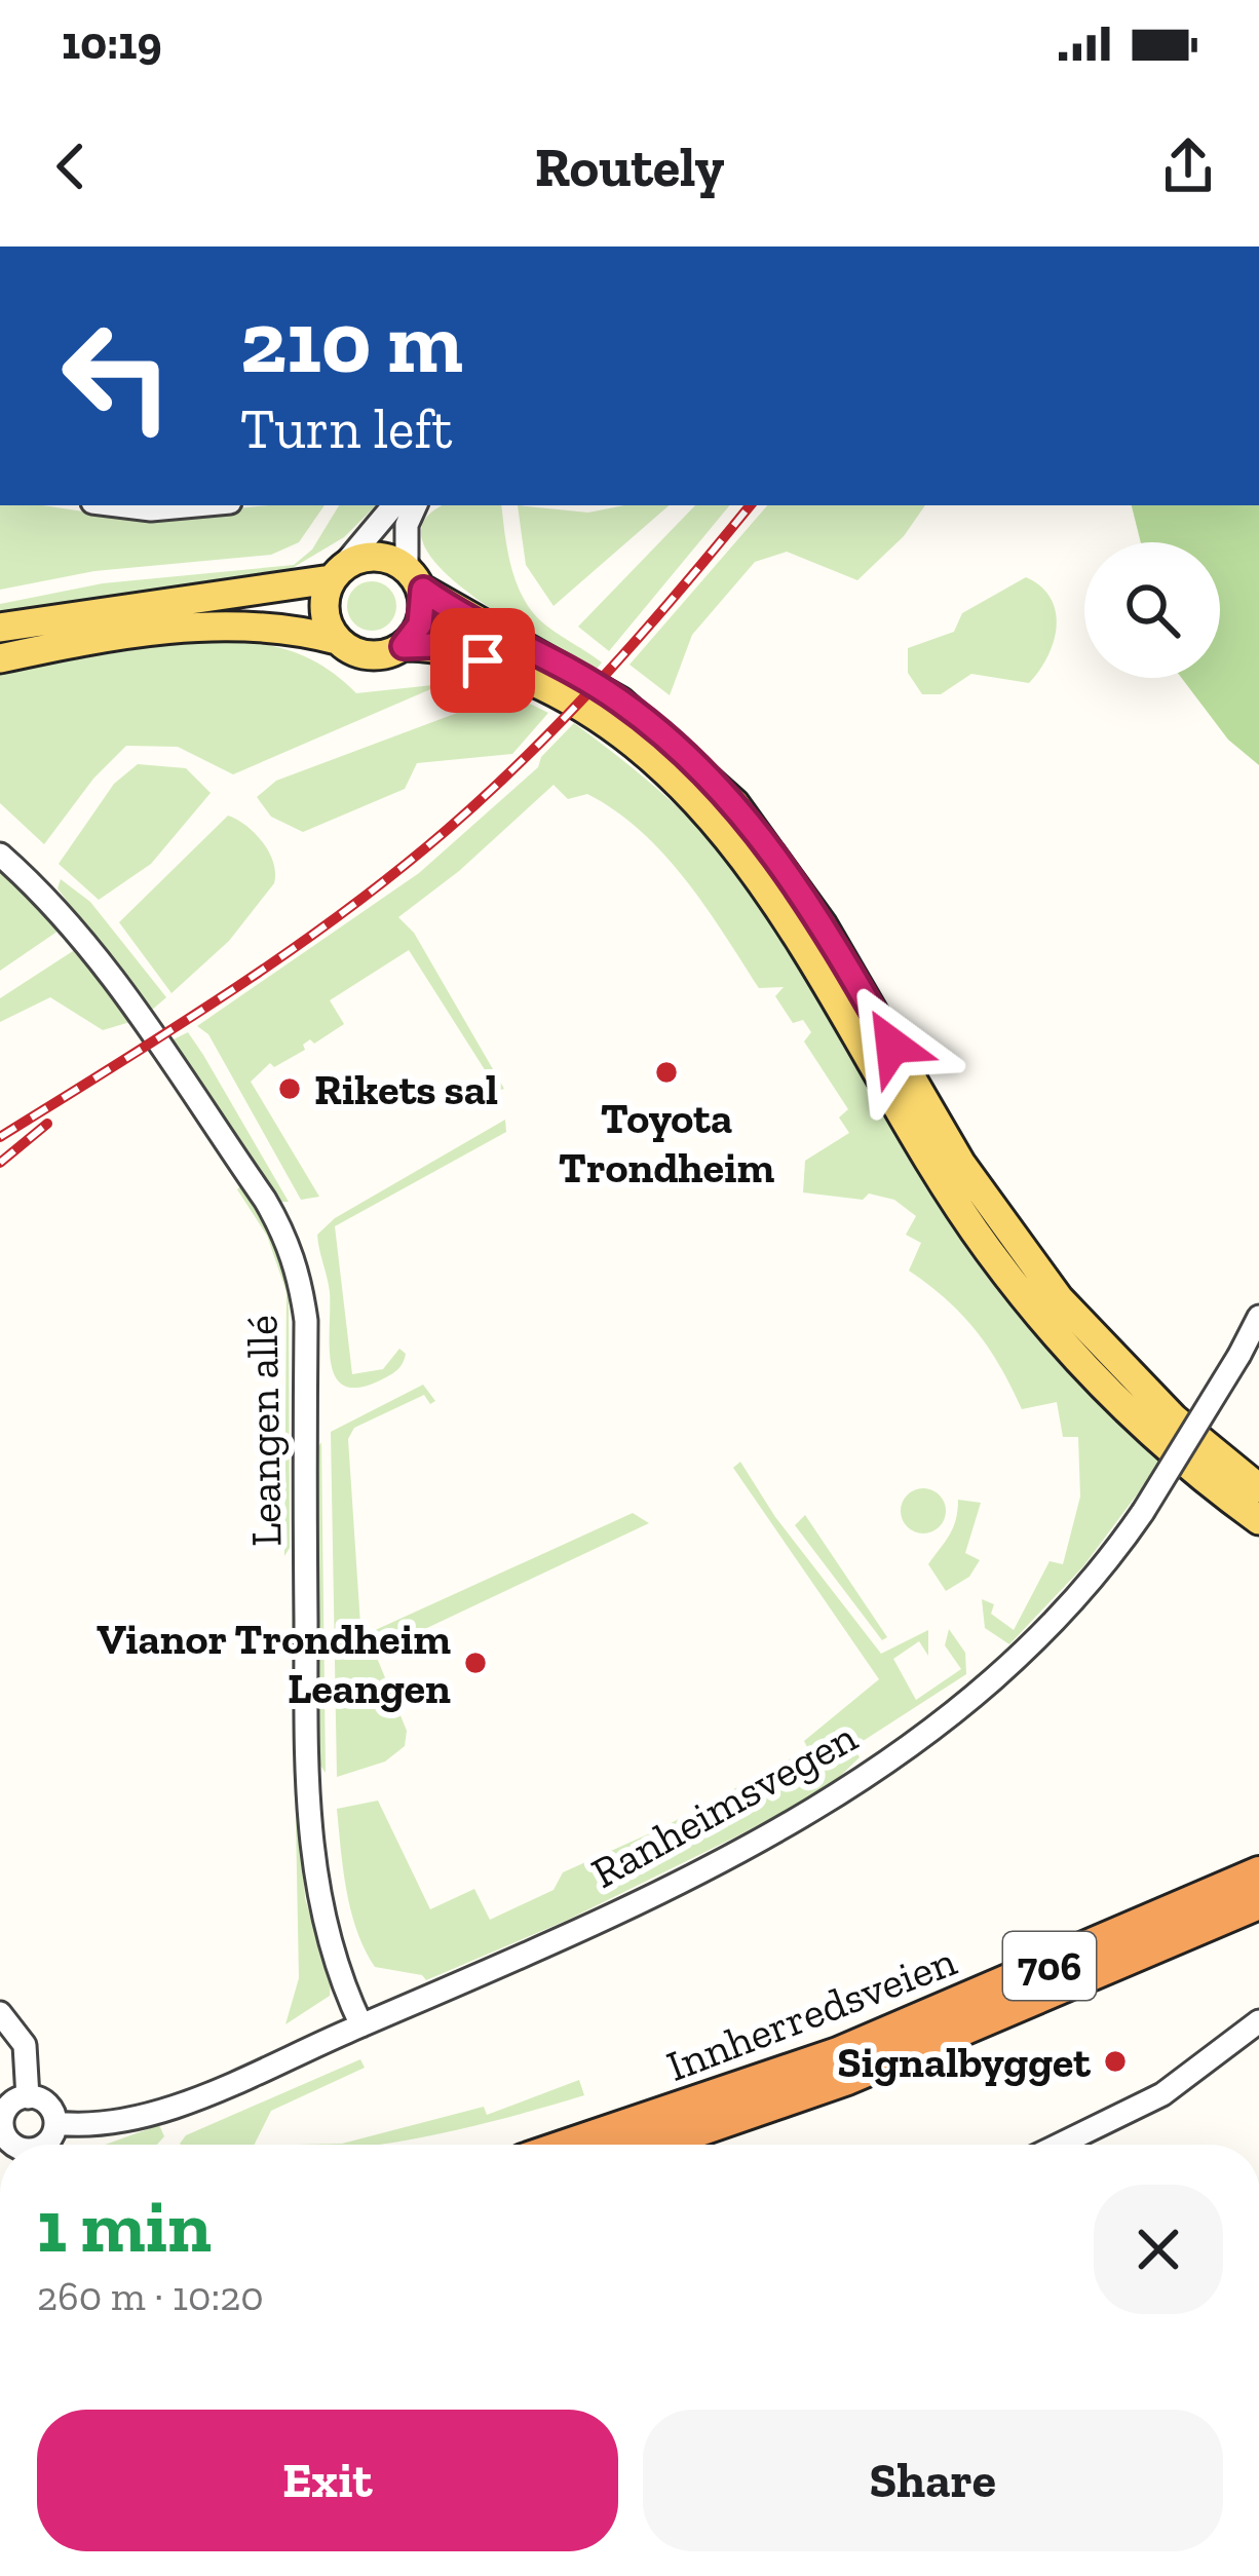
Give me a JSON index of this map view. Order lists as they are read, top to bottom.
{
  "streets": {
    "highway": ["706", "Innherredsveien"],
    "street": ["Leangen allé", "Ranheimsvegen"]
  },
  "crossings": [
    ["Leangen allé", "Ranheimsvegen"]
  ],
  "places": [
    "Toyota Trondheim",
    "Rikets sal",
    "Vianor Trondheim Leangen",
    "Signalbygget"
  ],
  "page": {
    "status": "10:19",
    "header": "Routely",
    "turn": ["210 m", "Turn left"],
    "heading": ["1 min", "260 m · 10:20"],
    "buttons": ["Exit", "Share"]
  }
}
